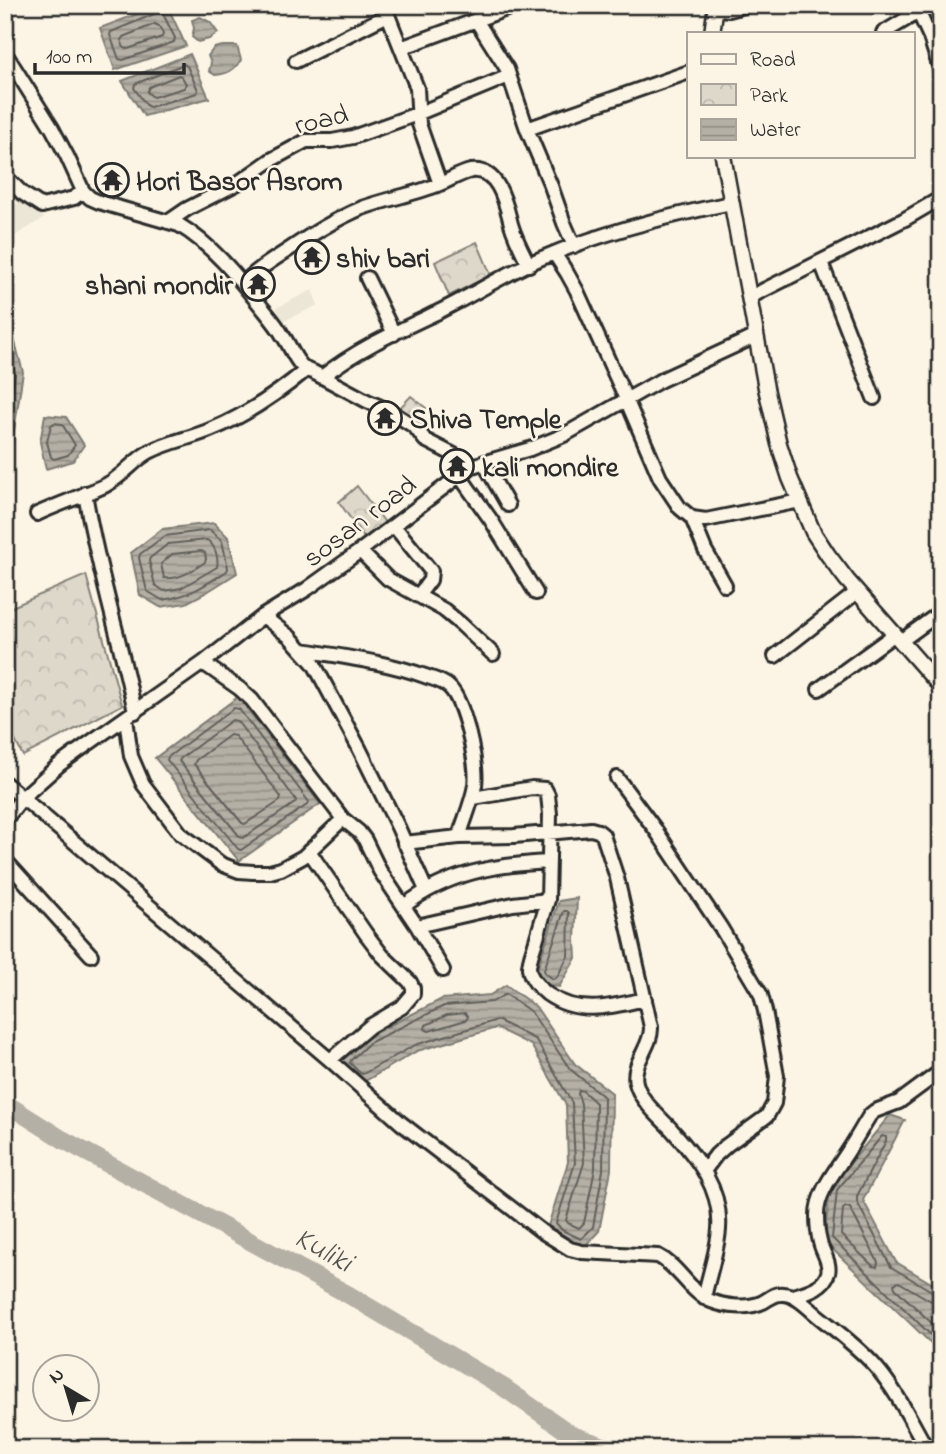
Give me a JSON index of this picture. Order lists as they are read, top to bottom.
{
  "streets": {
    "street": ["road", "sosan road"]
  },
  "water": ["Kuliki"],
  "places": {
    "temple": [
      "Hori Basor Asrom",
      "shiv bari",
      "shani mondir",
      "Shiva Temple",
      "kali mondire"
    ]
  },
  "legend": ["Road", "Park", "Water"],
  "scale_bar": "100 m",
  "north": "top left"
}
